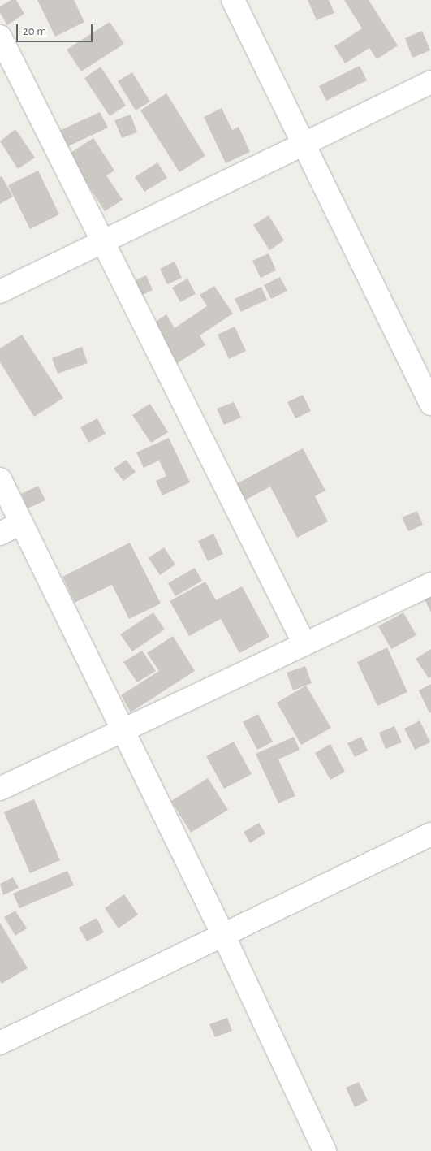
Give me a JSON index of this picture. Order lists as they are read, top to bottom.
{
  "scale_bar": "20 m"
}
